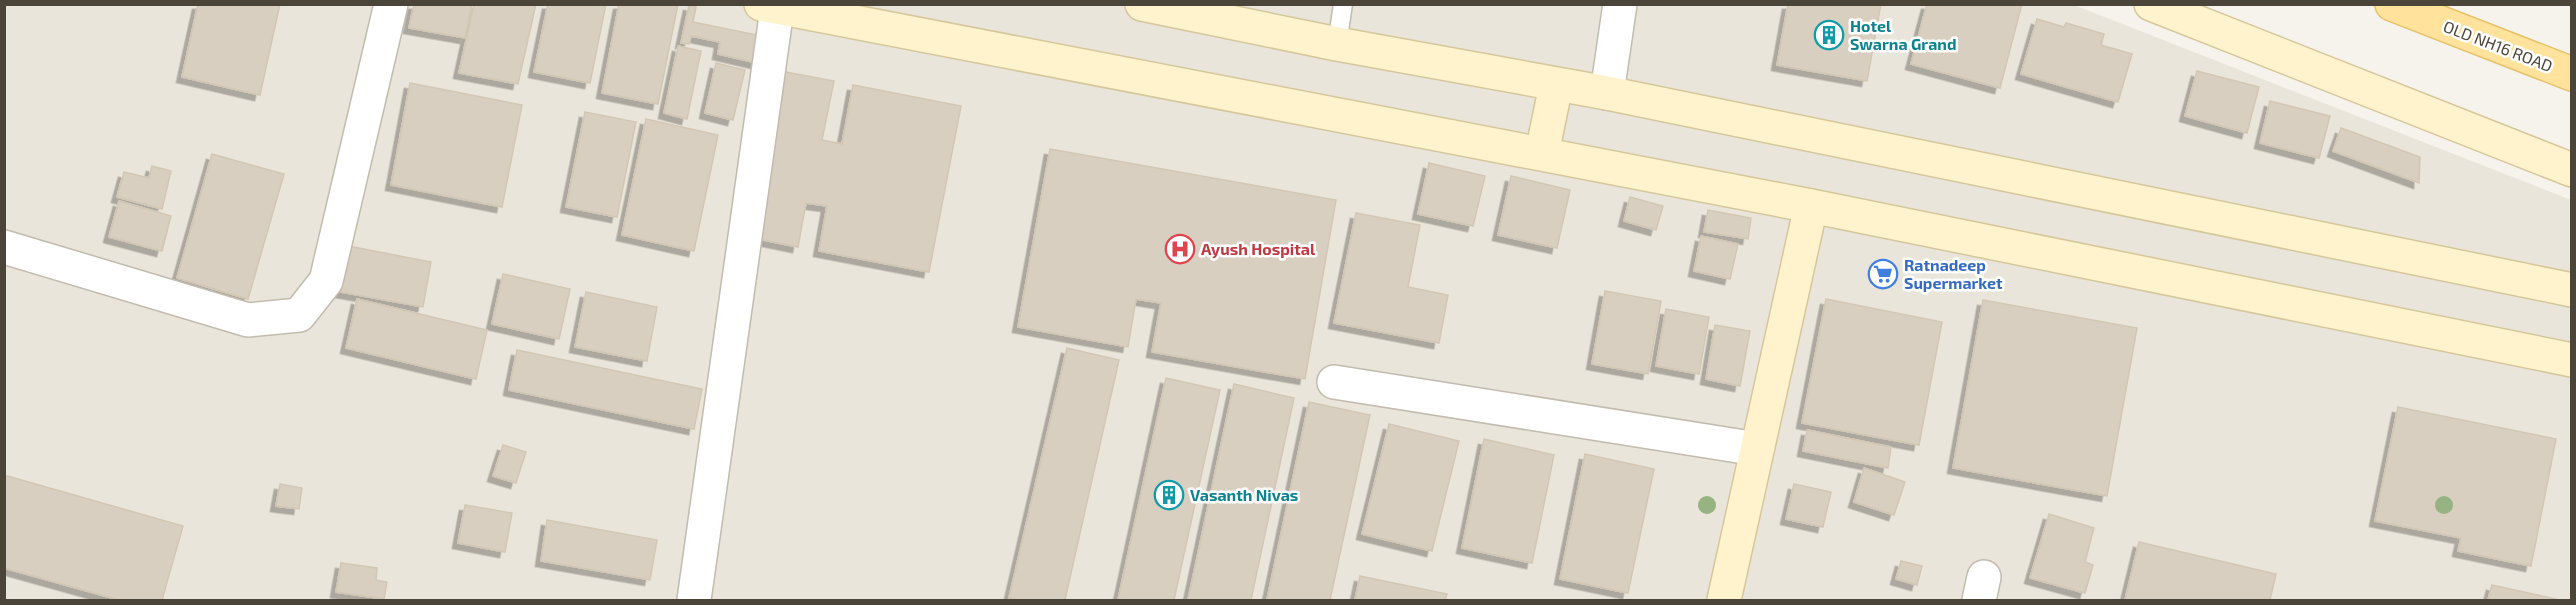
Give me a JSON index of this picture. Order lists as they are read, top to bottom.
{
  "streets": {
    "main road": ["OLD NH16 ROAD"]
  },
  "places": {
    "building": ["Hotel Swarna Grand", "Vasanth Nivas"],
    "hospital": ["Ayush Hospital"],
    "supermarket": ["Ratnadeep Supermarket"]
  }
}
